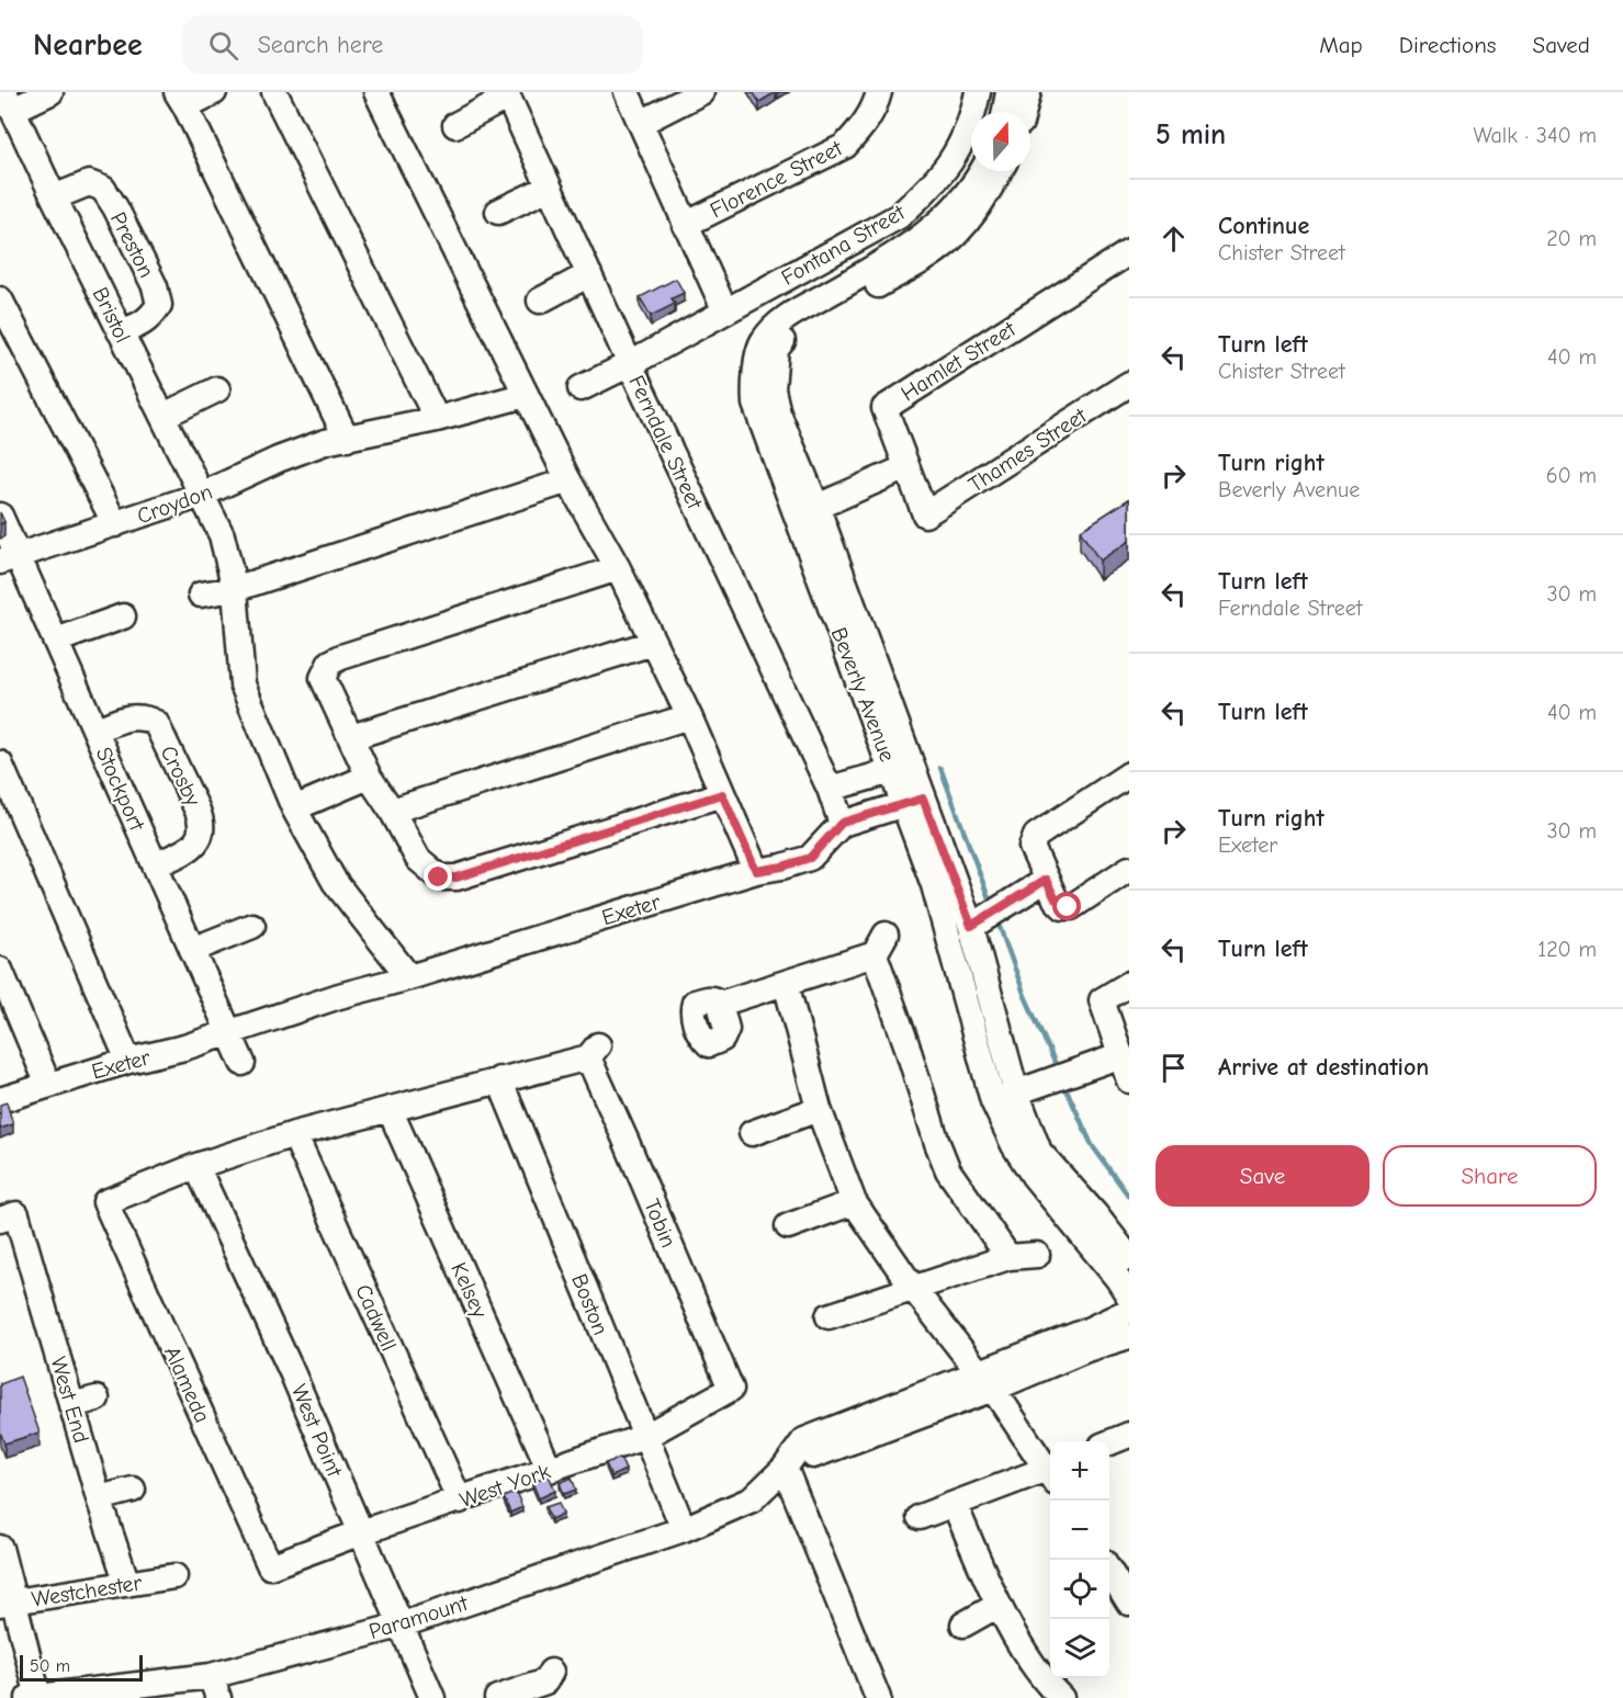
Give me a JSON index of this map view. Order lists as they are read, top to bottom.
{
  "streets": {
    "street": [
      "Florence Street",
      "Preston",
      "Fontana Street",
      "Bristol",
      "Hamlet Street",
      "Ferndale Street",
      "Thames Street",
      "Croydon",
      "Beverly Avenue",
      "Crosby",
      "Stockport",
      "Exeter",
      "Tobin",
      "Kelsey",
      "Boston",
      "Cadwell",
      "Alameda",
      "West End",
      "West Point",
      "West York",
      "Westchester",
      "Paramount"
    ]
  },
  "crossings": [
    ["Preston", "Bristol"],
    ["Fontana Street", "Ferndale Street"],
    ["Bristol", "Croydon"],
    ["Bristol", "Exeter"],
    ["Hamlet Street", "Thames Street"],
    ["Ferndale Street", "Exeter"],
    ["Croydon", "Stockport"],
    ["Crosby", "Stockport"],
    ["Stockport", "Exeter"],
    ["Tobin", "Boston"],
    ["Tobin", "West York"],
    ["Kelsey", "West York"],
    ["Boston", "West York"],
    ["Boston", "Paramount"],
    ["Cadwell", "West York"],
    ["Alameda", "West Point"],
    ["Alameda", "West York"],
    ["West End", "Westchester"],
    ["West Point", "West York"],
    ["West Point", "Paramount"]
  ],
  "scale_bar": "50 m",
  "north": "top",
  "page": {
    "header": "Nearbee",
    "search": "Search here",
    "nav": ["Map", "Directions", "Saved"],
    "heading": ["5 min", "Walk · 340 m"],
    "list": [
      ["Continue", "Chister Street", "20 m"],
      ["Turn left", "Chister Street", "40 m"],
      ["Turn right", "Beverly Avenue", "60 m"],
      ["Turn left", "Ferndale Street", "30 m"],
      ["Turn left", "40 m"],
      ["Turn right", "Exeter", "30 m"],
      ["Turn left", "120 m"],
      "Arrive at destination"
    ],
    "buttons": ["Save", "Share"],
    "map_buttons": ["+", "−"],
    "scale": "50 m"
  }
}
